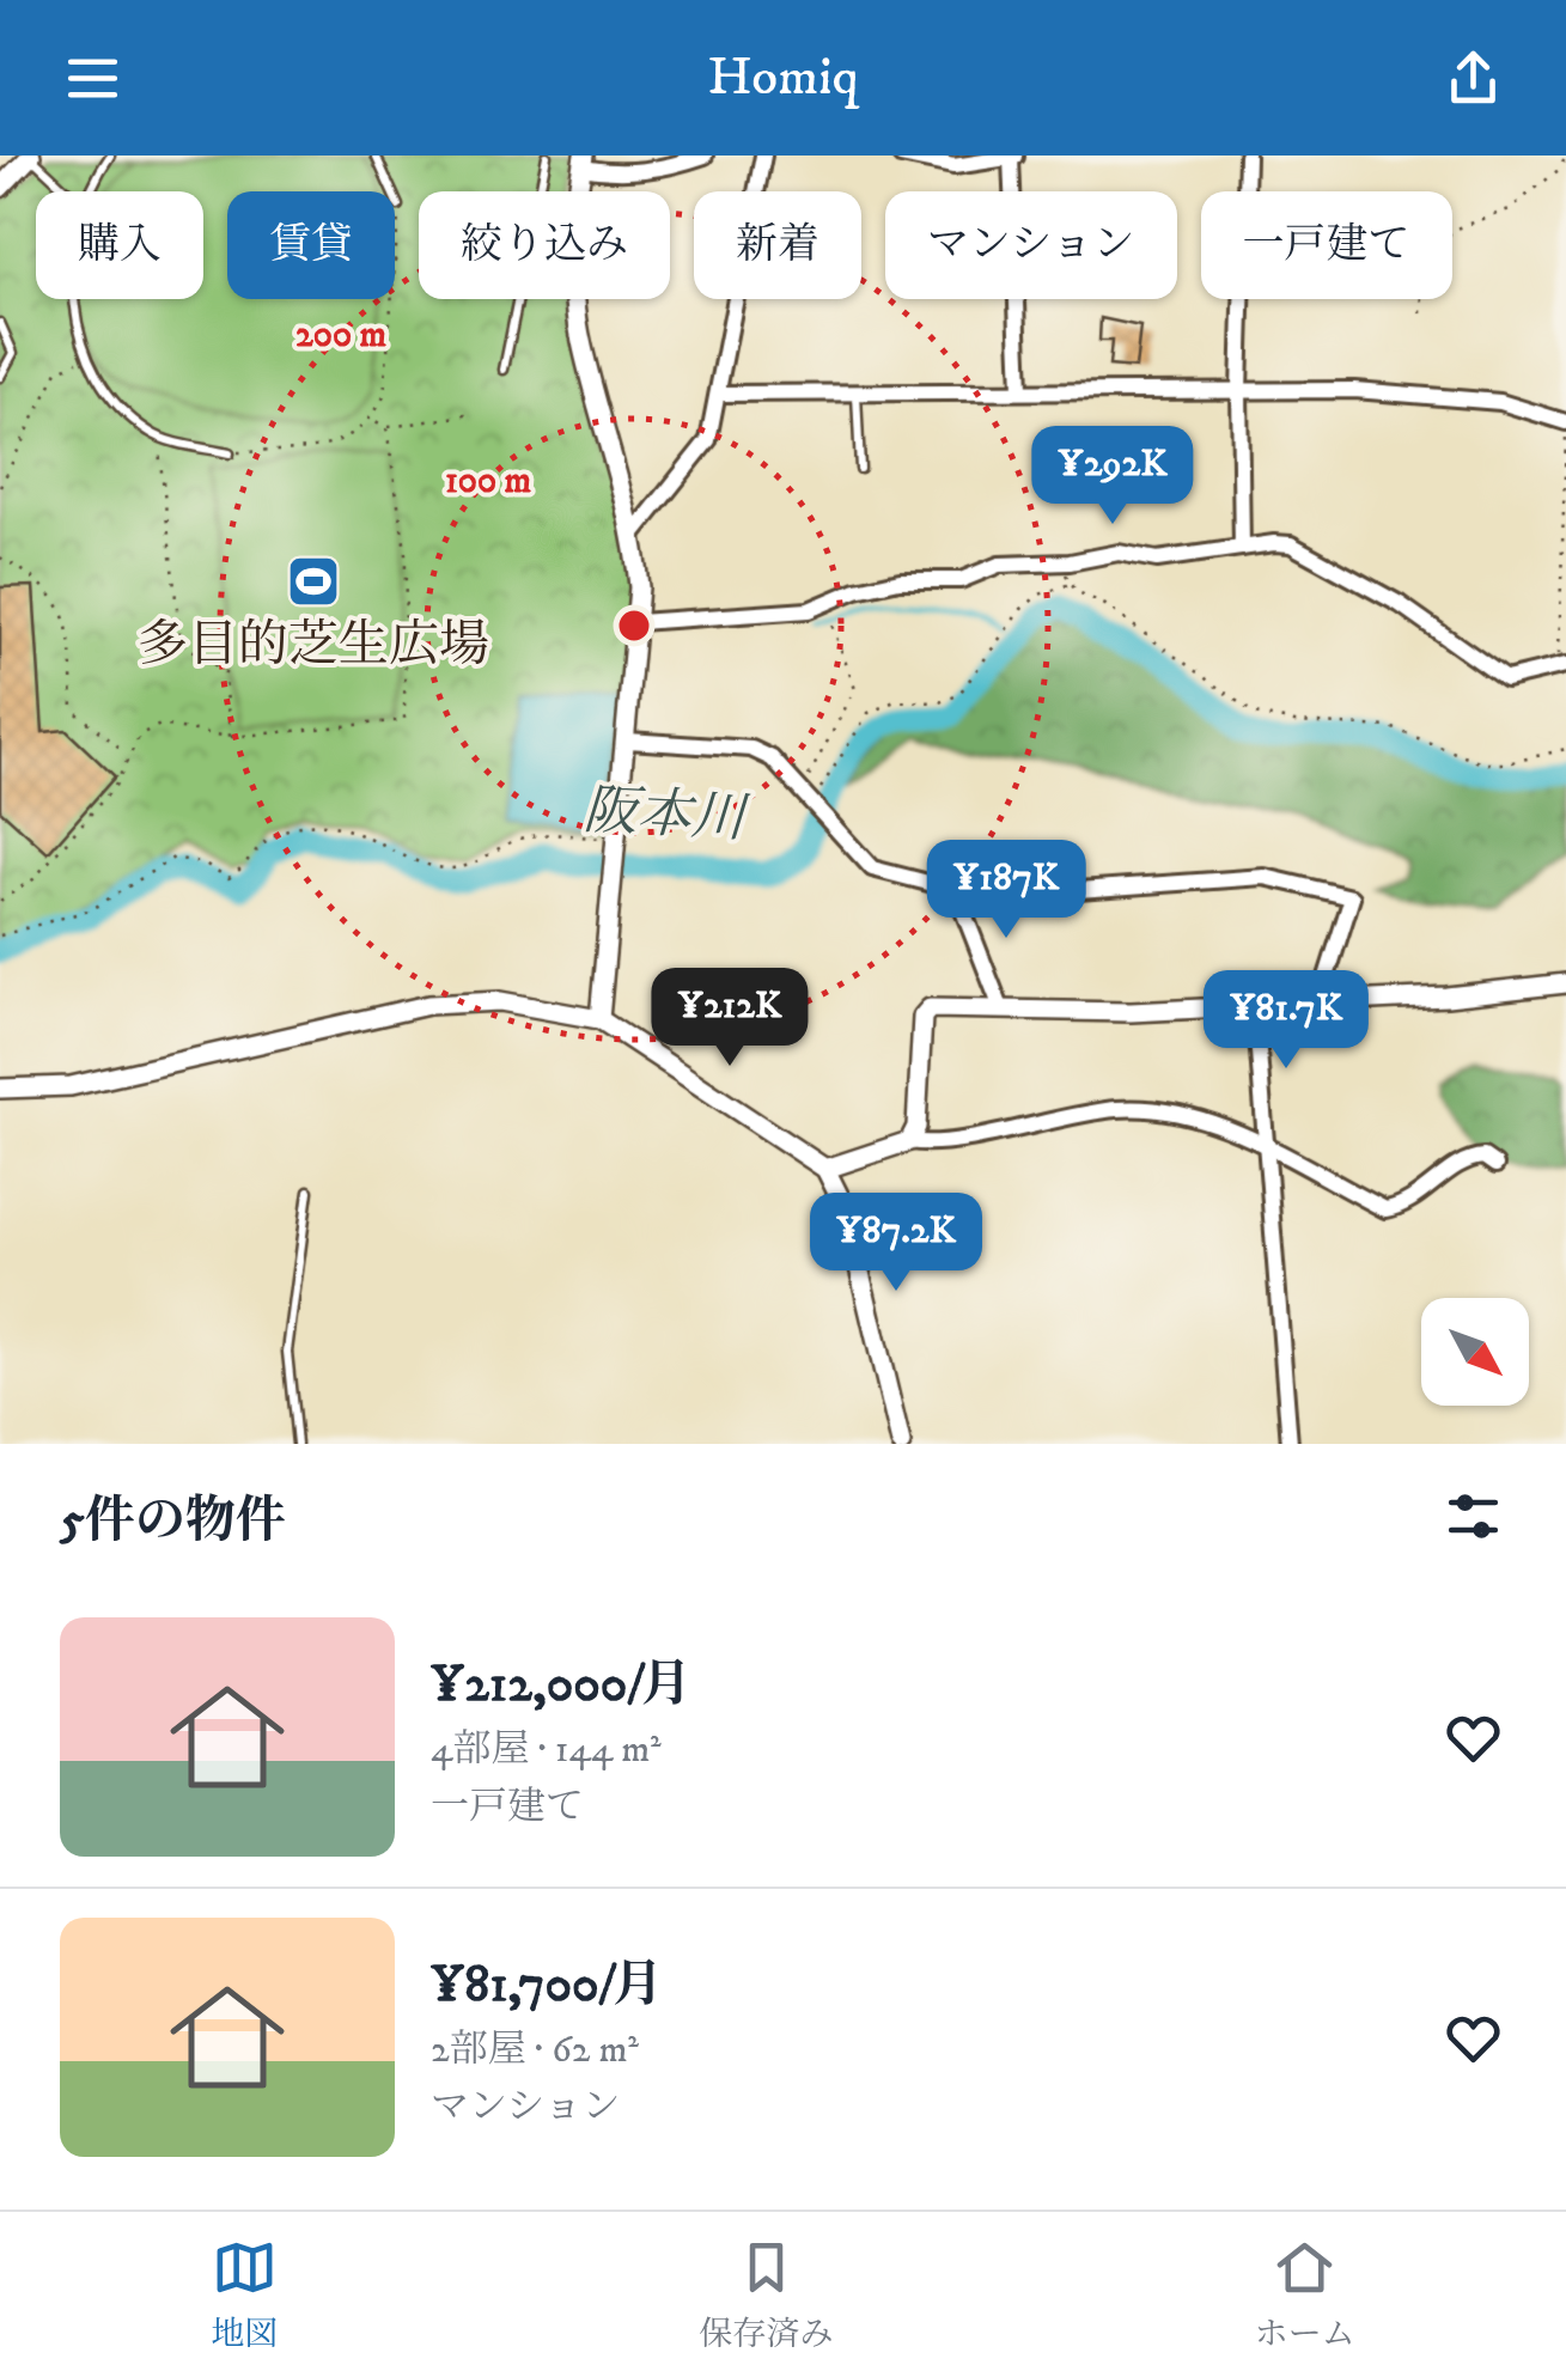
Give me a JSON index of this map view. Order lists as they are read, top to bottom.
{
  "water": ["阪本川"],
  "places": {
    "sports": ["多目的芝生広場"]
  },
  "north": "bottom right",
  "page": {
    "header": "Homiq",
    "chip": [
      "購入",
      "賃貸",
      "絞り込み",
      "新着",
      "マンション",
      "一戸建て"
    ],
    "price": [
      "¥292K",
      "¥187K",
      "¥212K",
      "¥81.7K",
      "¥87.2K"
    ],
    "heading": "5件の物件",
    "list": [
      {
        "name": "¥212,000/月",
        "note": "4部屋 · 144 m² · 一戸建て"
      },
      {
        "name": "¥81,700/月",
        "note": "2部屋 · 62 m² · マンション"
      }
    ],
    "tabs": ["地図", "保存済み", "ホーム"]
  },
  "rings": ["200 m", "100 m"]
}
